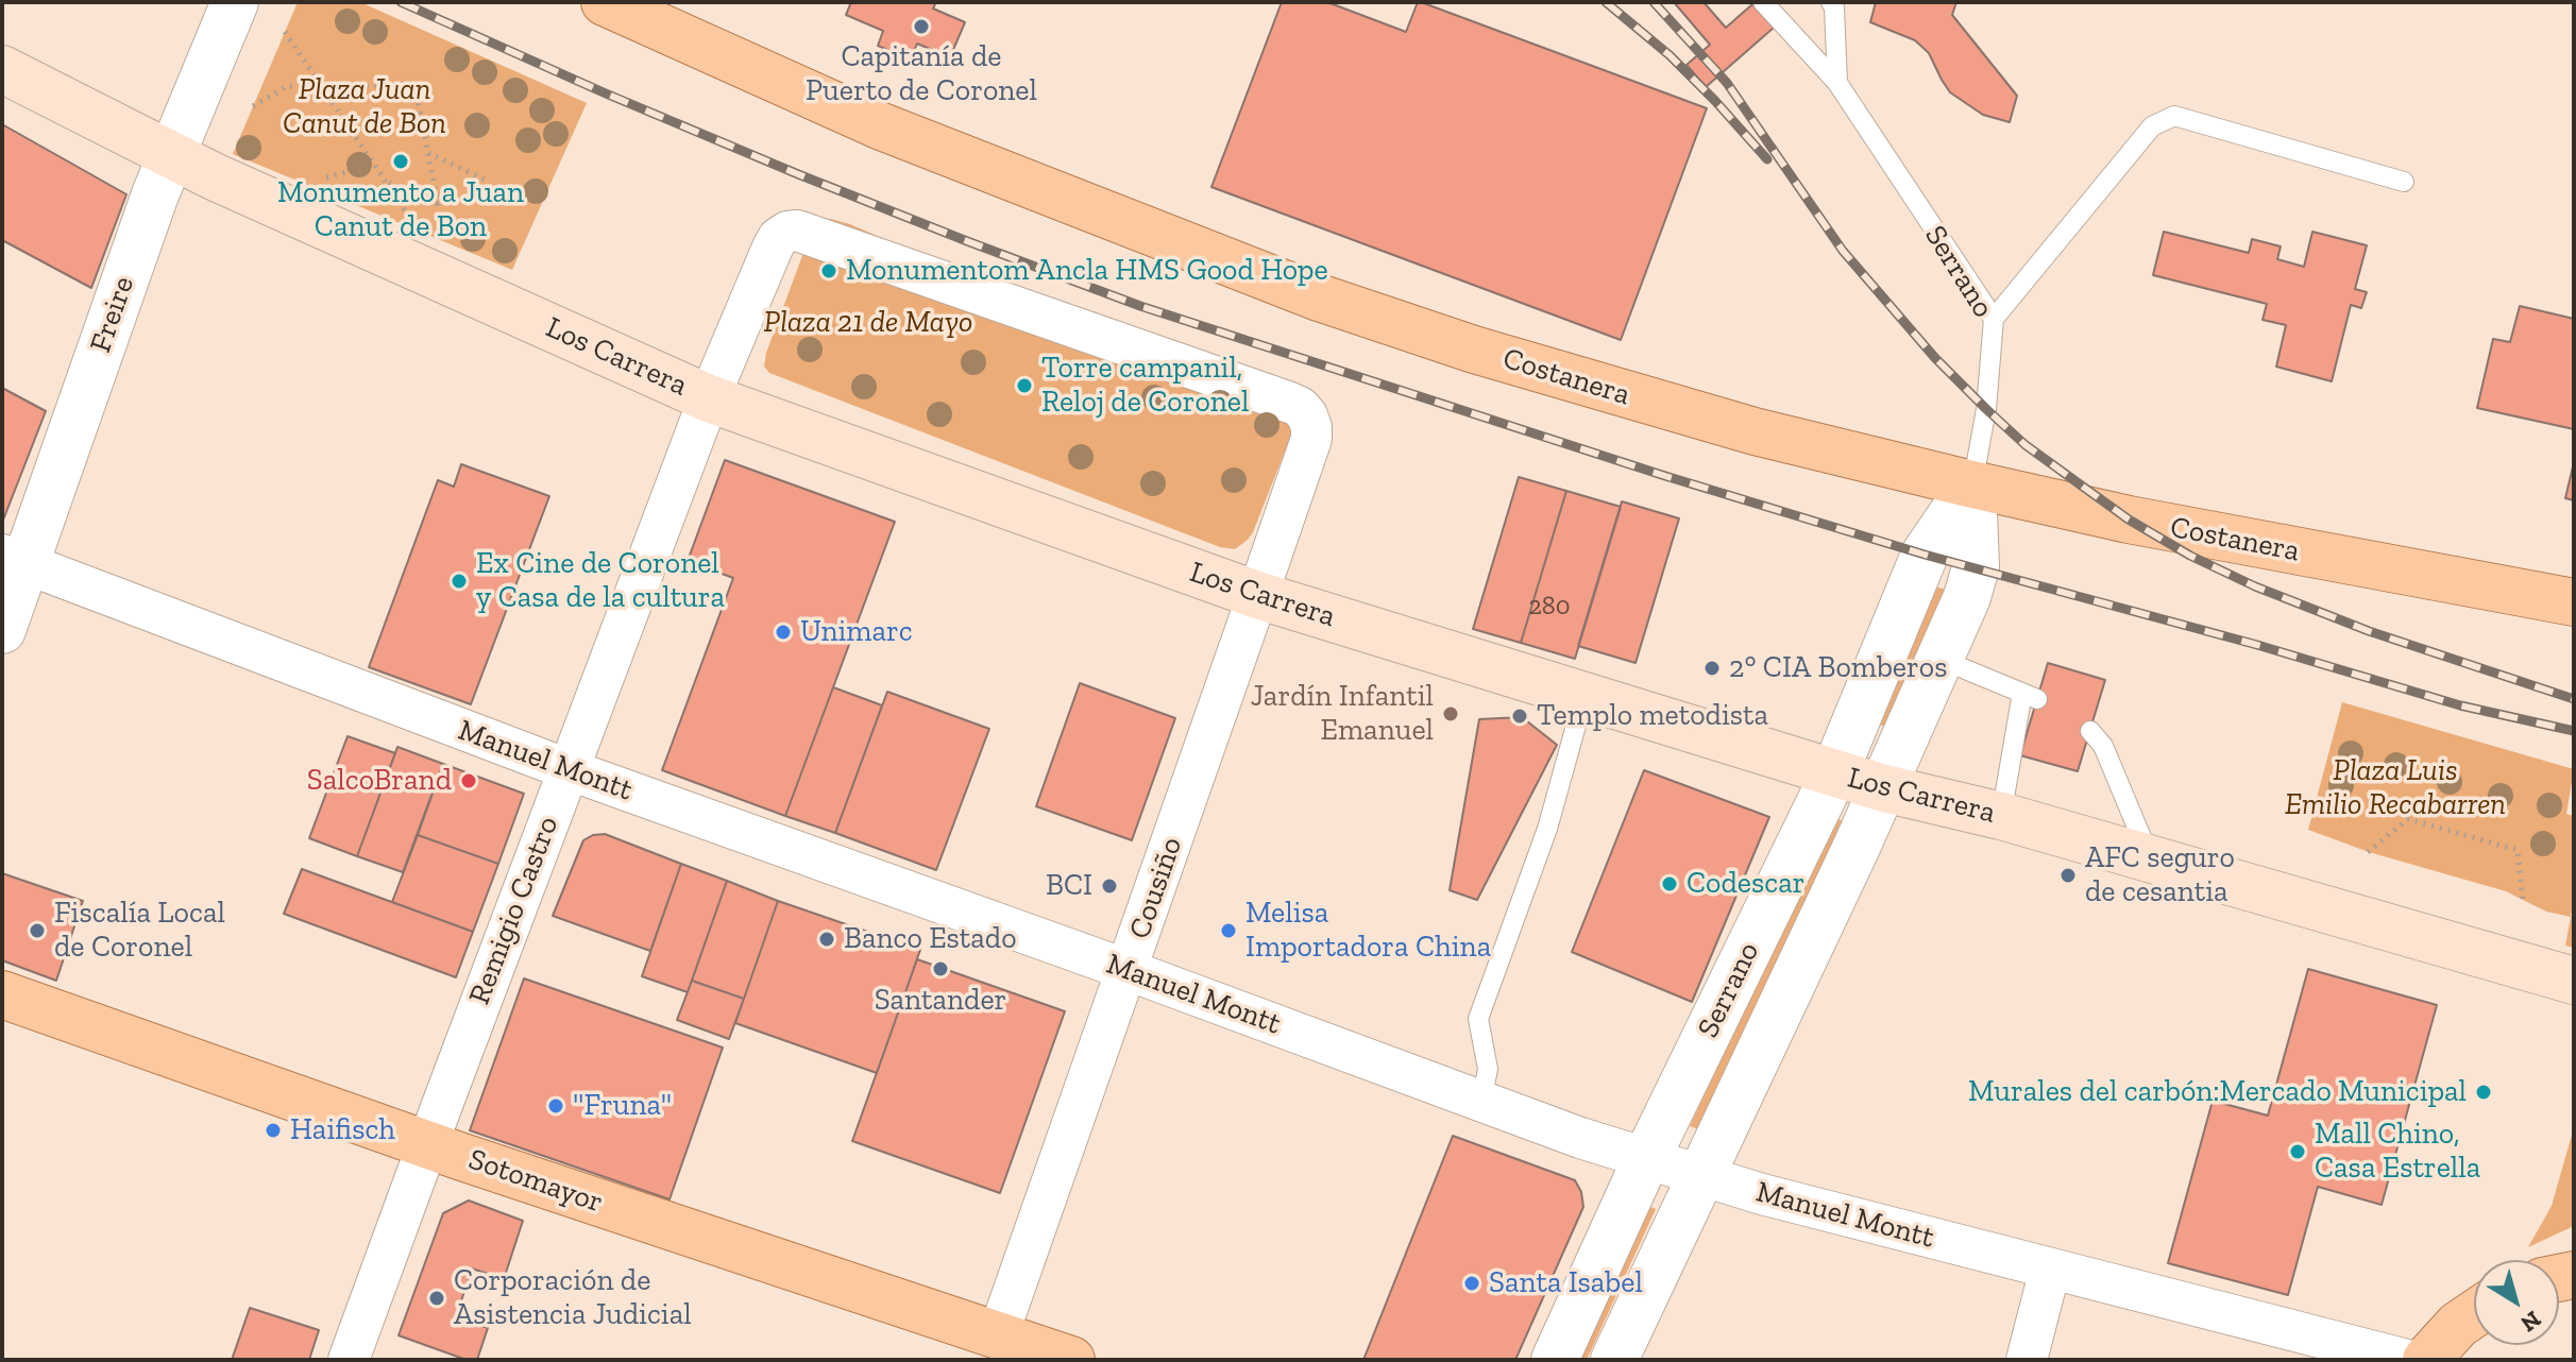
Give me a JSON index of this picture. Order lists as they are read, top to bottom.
{
  "streets": {
    "main road": ["Los Carrera", "Costanera", "Sotomayor"],
    "street": [
      "Serrano",
      "Freire",
      "Manuel Montt",
      "Cousiño",
      "Remigio Castro"
    ]
  },
  "crossings": [
    ["Serrano", "Los Carrera"],
    ["Serrano", "Costanera"],
    ["Serrano", "Manuel Montt"],
    ["Freire", "Los Carrera"],
    ["Freire", "Manuel Montt"],
    ["Los Carrera", "Cousiño"],
    ["Los Carrera", "Remigio Castro"],
    ["Manuel Montt", "Cousiño"],
    ["Manuel Montt", "Remigio Castro"],
    ["Cousiño", "Remigio Castro"],
    ["Cousiño", "Sotomayor"],
    ["Remigio Castro", "Sotomayor"]
  ],
  "parks": ["Plaza Juan Canut de Bon", "Plaza 21 de Mayo", "Plaza Luis Emilio Recabarren"],
  "places": [
    "Capitanía de Puerto de Coronel",
    "Monumento a Juan Canut de Bon",
    "Monumentom Ancla HMS Good Hope",
    "Torre campanil, Reloj de Coronel",
    "Ex Cine de Coronel y Casa de la cultura",
    "Unimarc",
    "2° CIA Bomberos",
    "Jardín Infantil Emanuel",
    "Templo metodista",
    "SalcoBrand",
    "AFC seguro de cesantia",
    "Codescar",
    "BCI",
    "Fiscalía Local de Coronel",
    "Melisa Importadora China",
    "Banco Estado",
    "Santander",
    "Murales del carbón:Mercado Municipal",
    "\"Fruna\"",
    "Haifisch",
    "Mall Chino, Casa Estrella",
    "Santa Isabel",
    "Corporación de Asistencia Judicial"
  ],
  "house_numbers": ["280"],
  "north": "bottom right"
}
